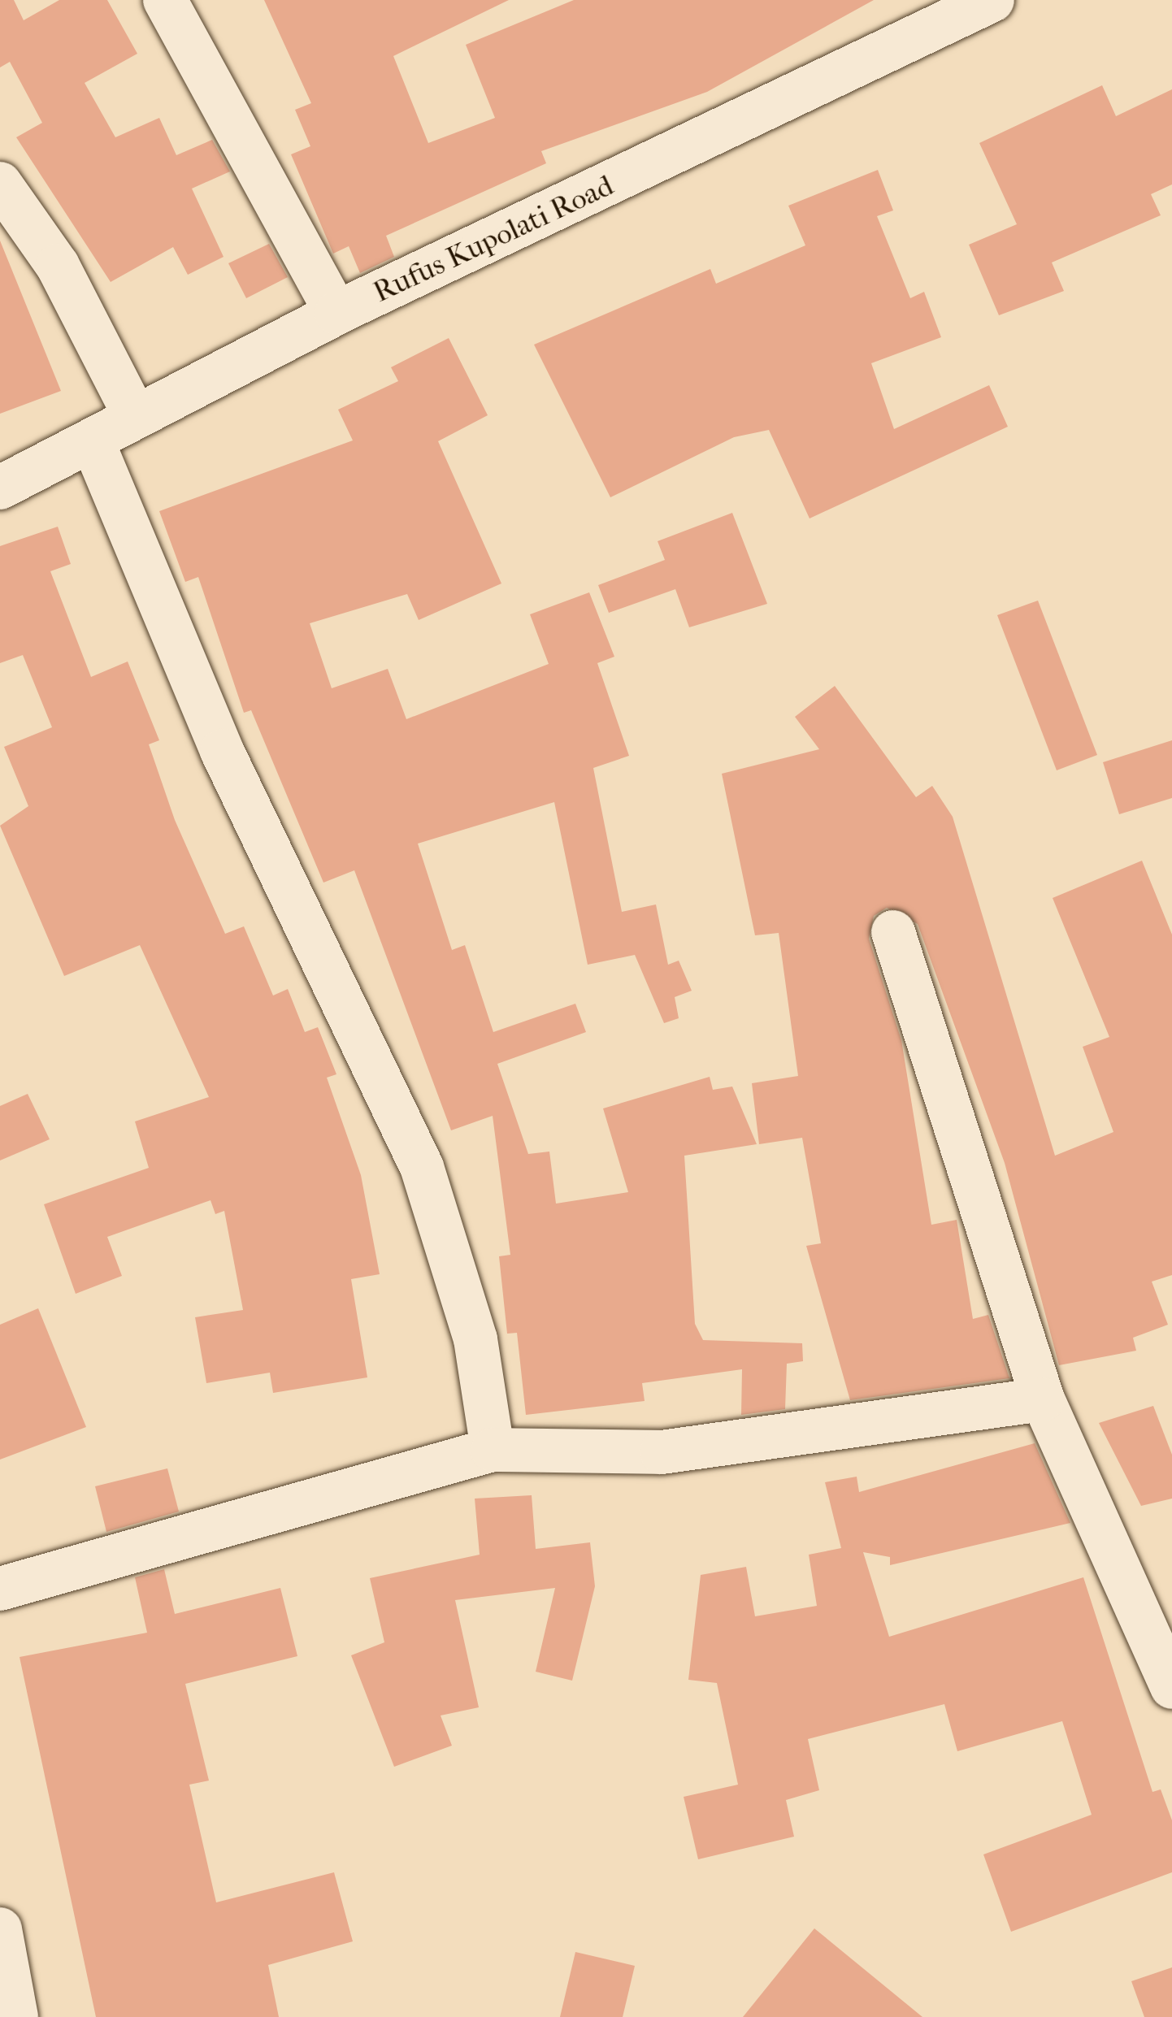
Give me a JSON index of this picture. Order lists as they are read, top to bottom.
{
  "streets": {
    "street": ["Rufus Kupolati Road"]
  }
}
